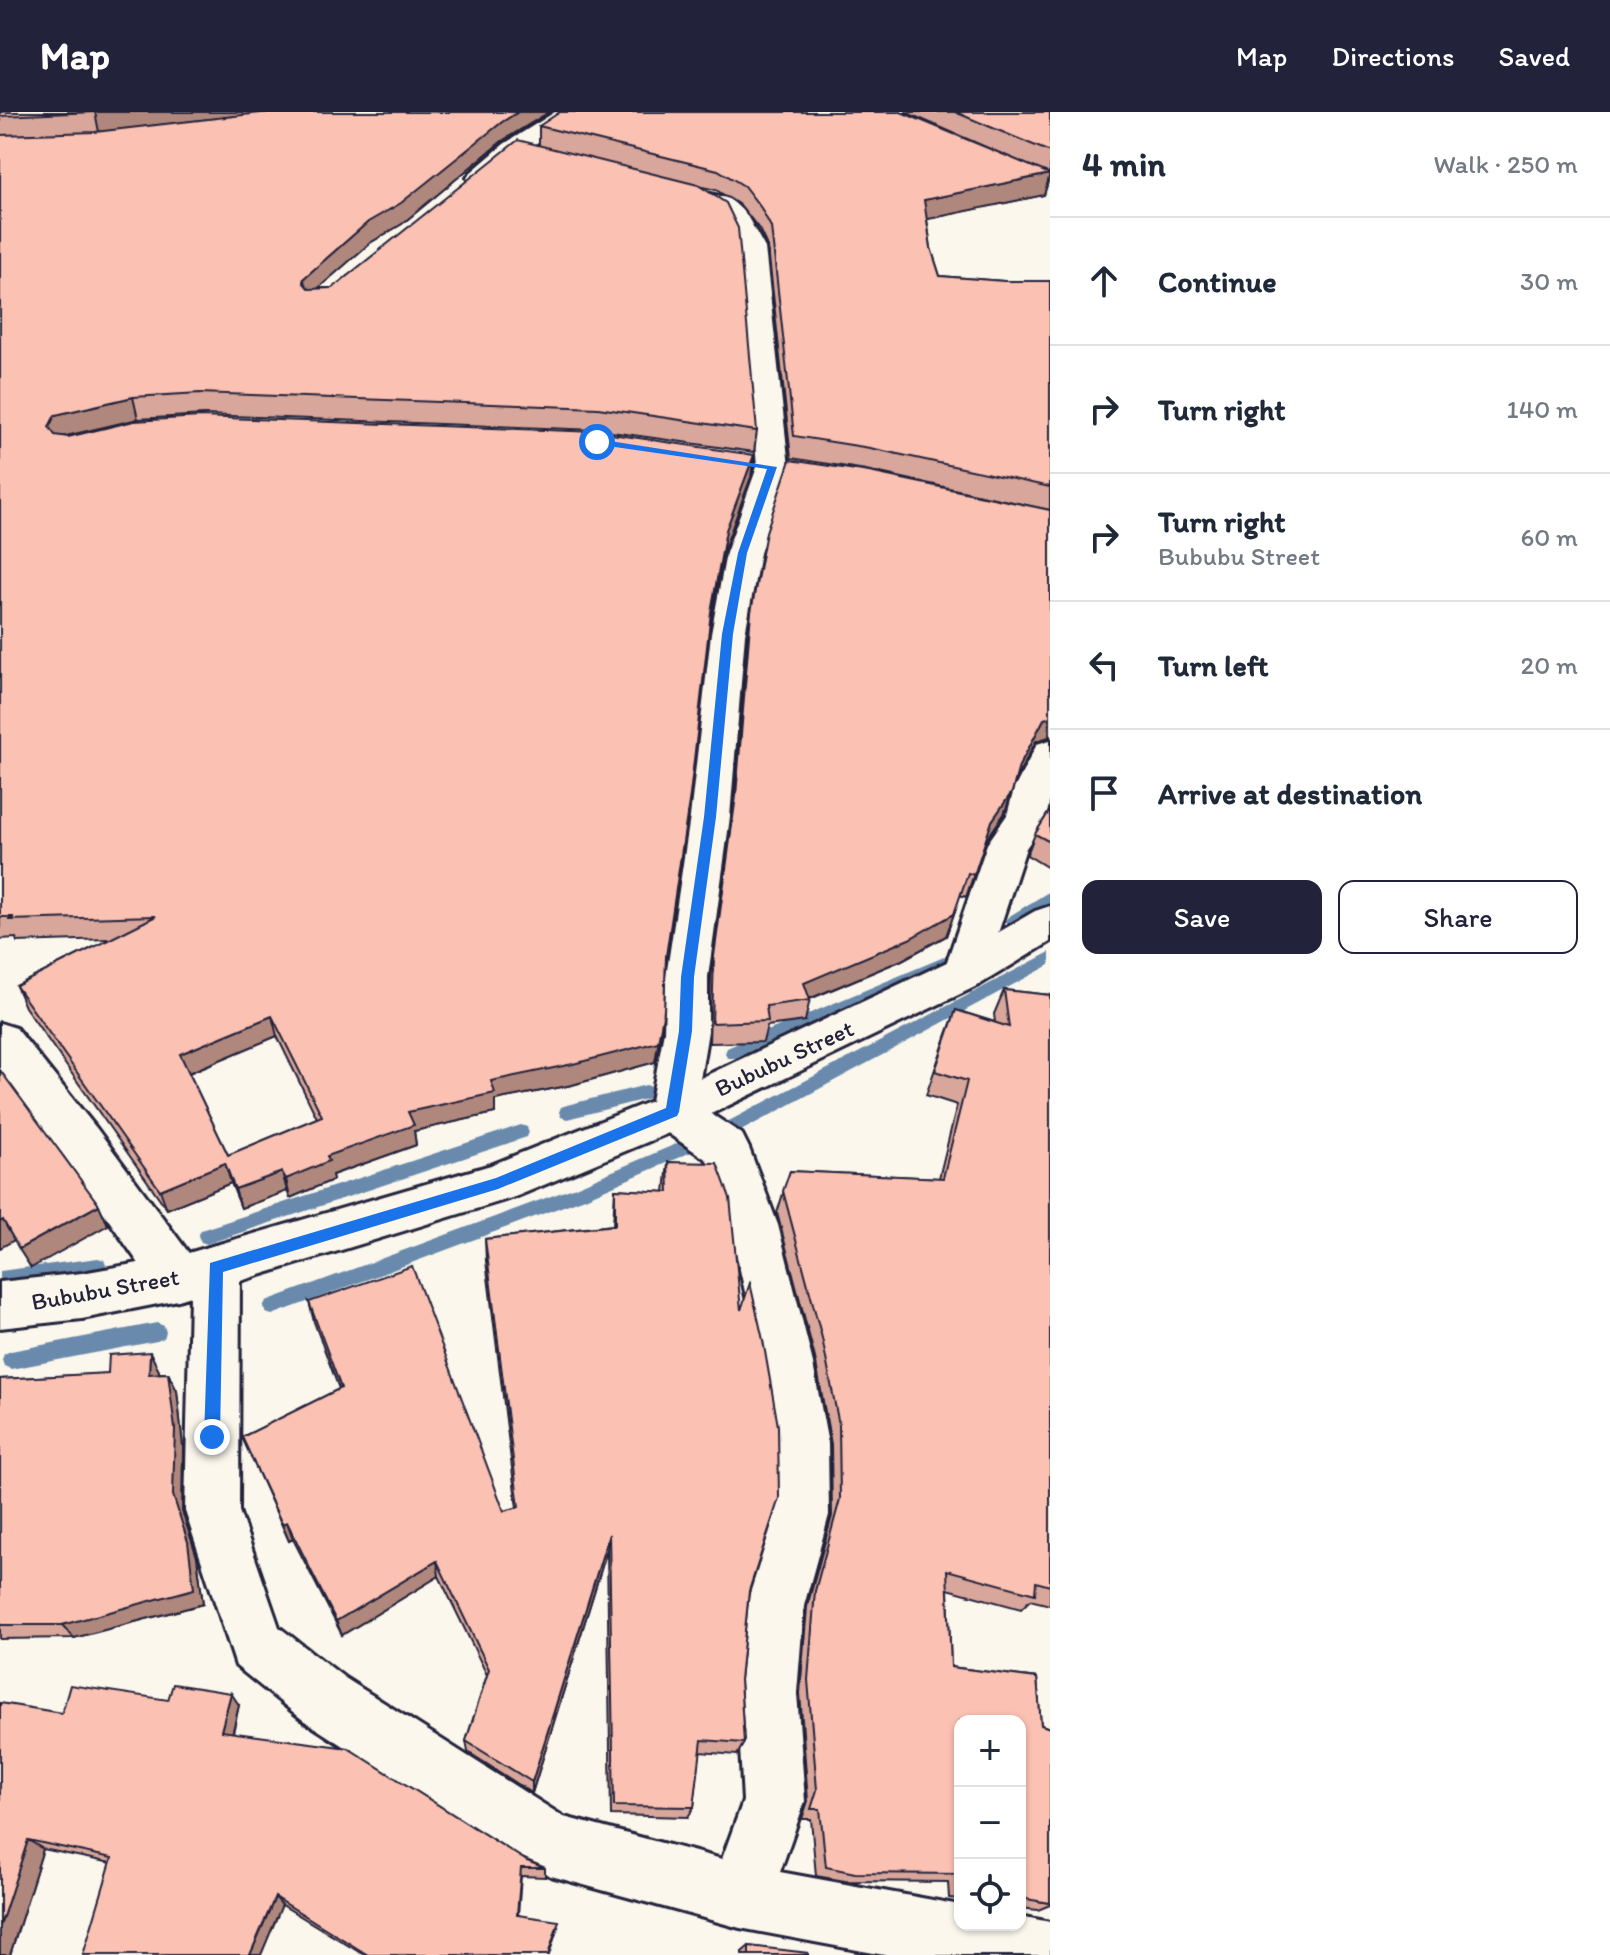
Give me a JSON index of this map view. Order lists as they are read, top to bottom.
{
  "streets": {
    "street": ["Bububu Street"]
  },
  "page": {
    "header": "Map",
    "nav": ["Map", "Directions", "Saved"],
    "heading": ["4 min", "Walk · 250 m"],
    "list": [
      ["Continue", "30 m"],
      ["Turn right", "140 m"],
      ["Turn right", "Bububu Street", "60 m"],
      ["Turn left", "20 m"],
      "Arrive at destination"
    ],
    "buttons": ["Save", "Share"],
    "map_buttons": ["+", "−"]
  }
}
